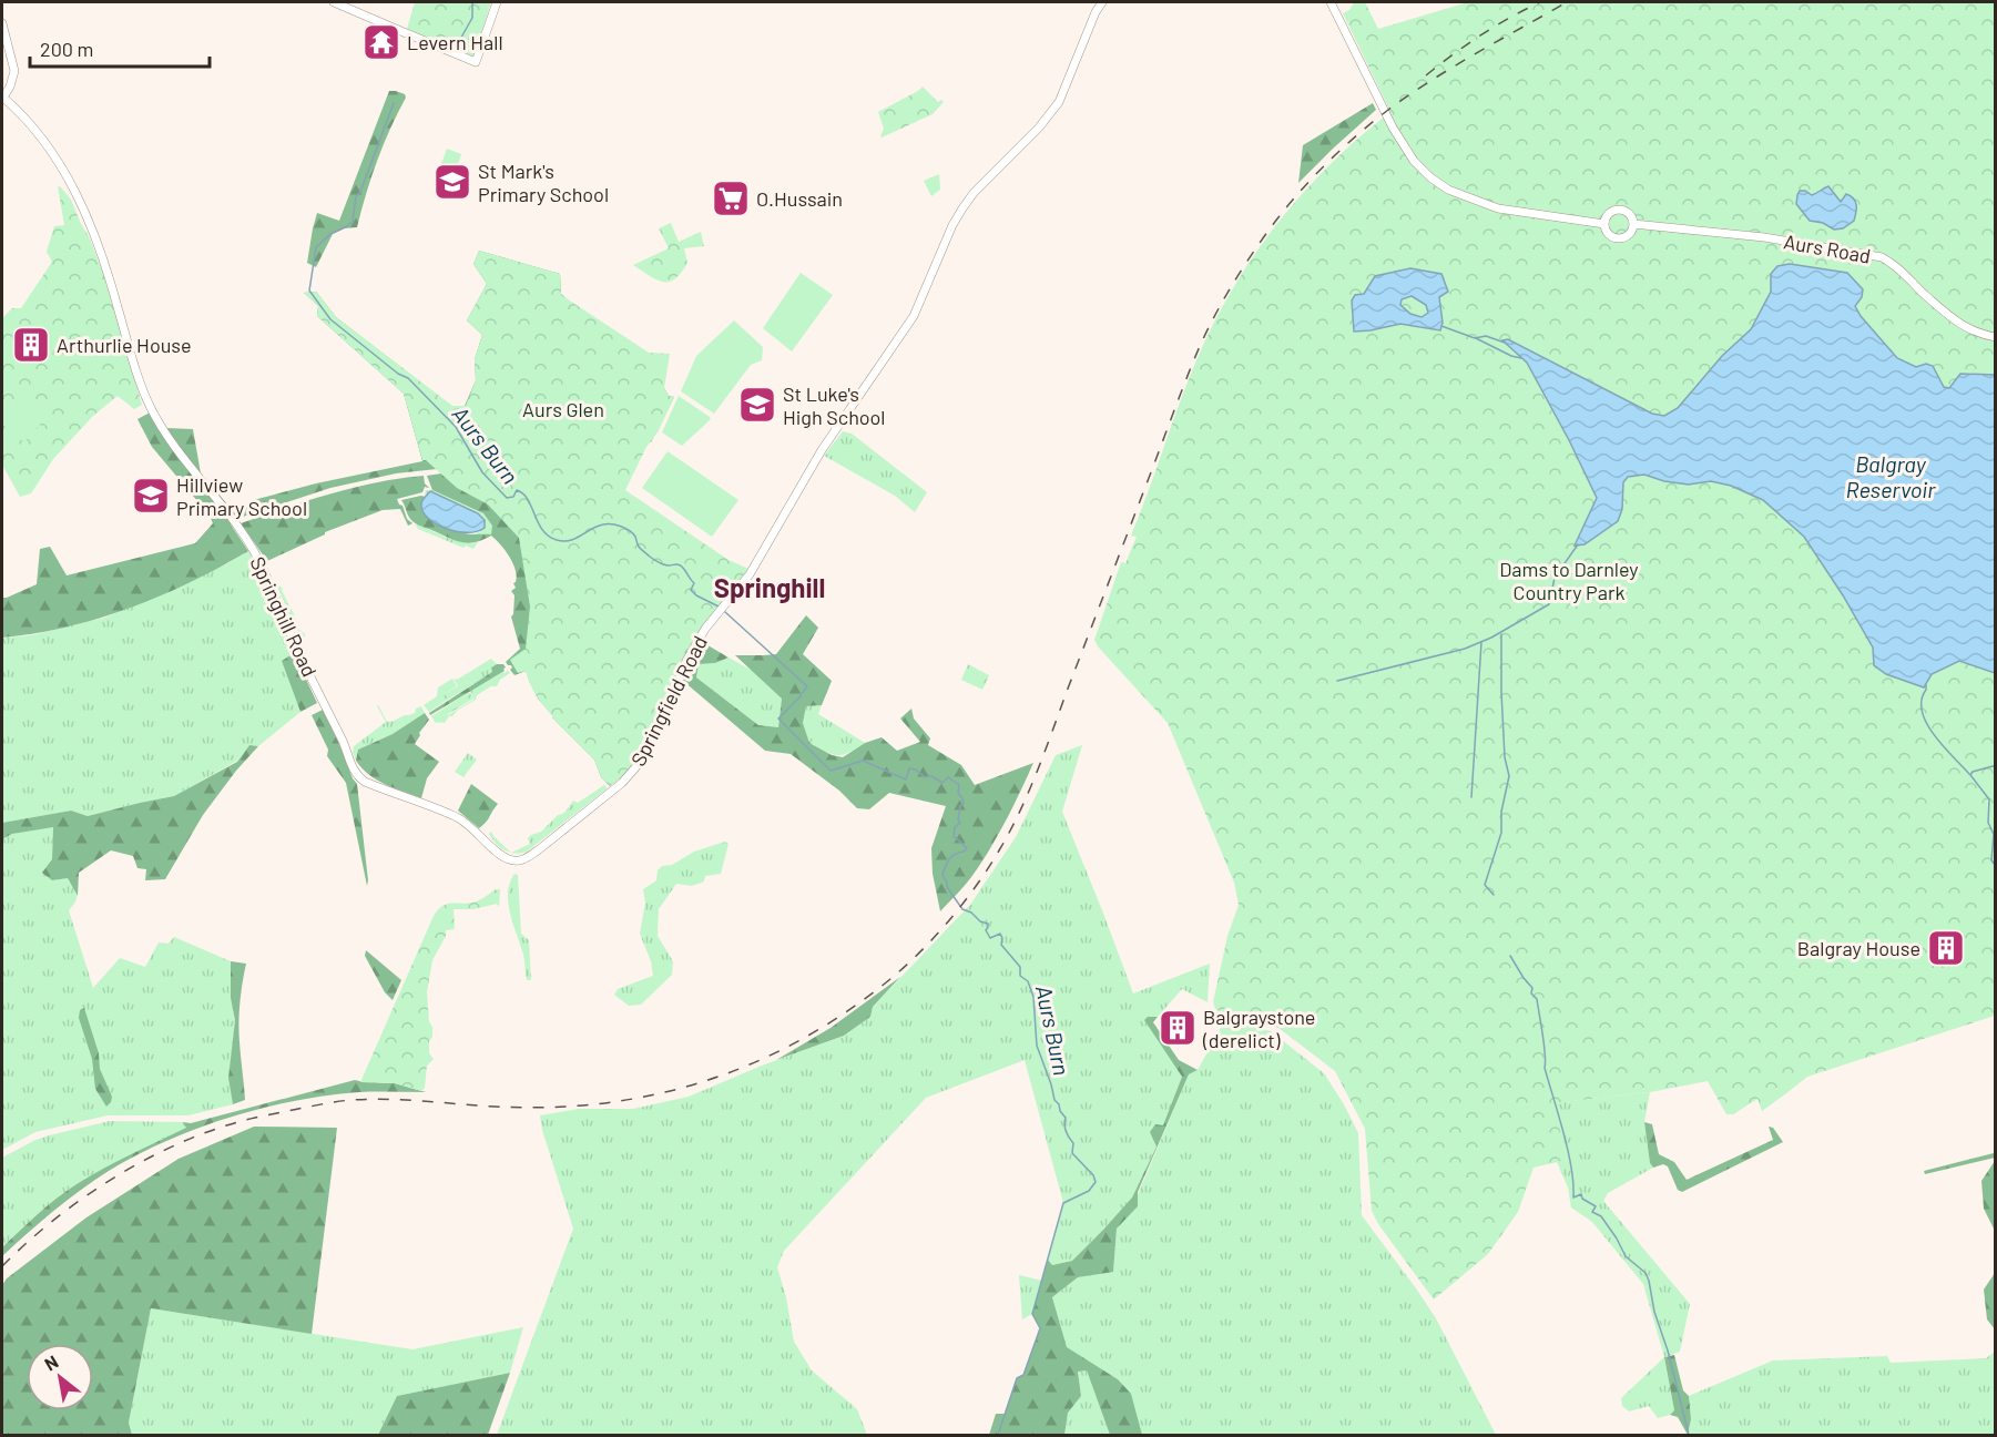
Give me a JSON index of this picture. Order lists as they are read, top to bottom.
{
  "streets": {
    "street": ["Aurs Road", "Springhill Road", "Springfield Road"]
  },
  "crossings": [
    ["Springhill Road", "Springfield Road"]
  ],
  "districts": ["Springhill"],
  "water": ["Aurs Burn", "Balgray Reservoir"],
  "parks": ["Aurs Glen", "Dams to Darnley Country Park"],
  "places": {
    "temple": ["Levern Hall"],
    "school or university": ["St Mark's Primary School", "St Luke's High School", "Hillview Primary School"],
    "supermarket": ["O.Hussain"],
    "building": ["Arthurlie House", "Balgray House", "Balgraystone (derelict)"]
  },
  "scale_bar": "200 m",
  "north": "top left"
}
